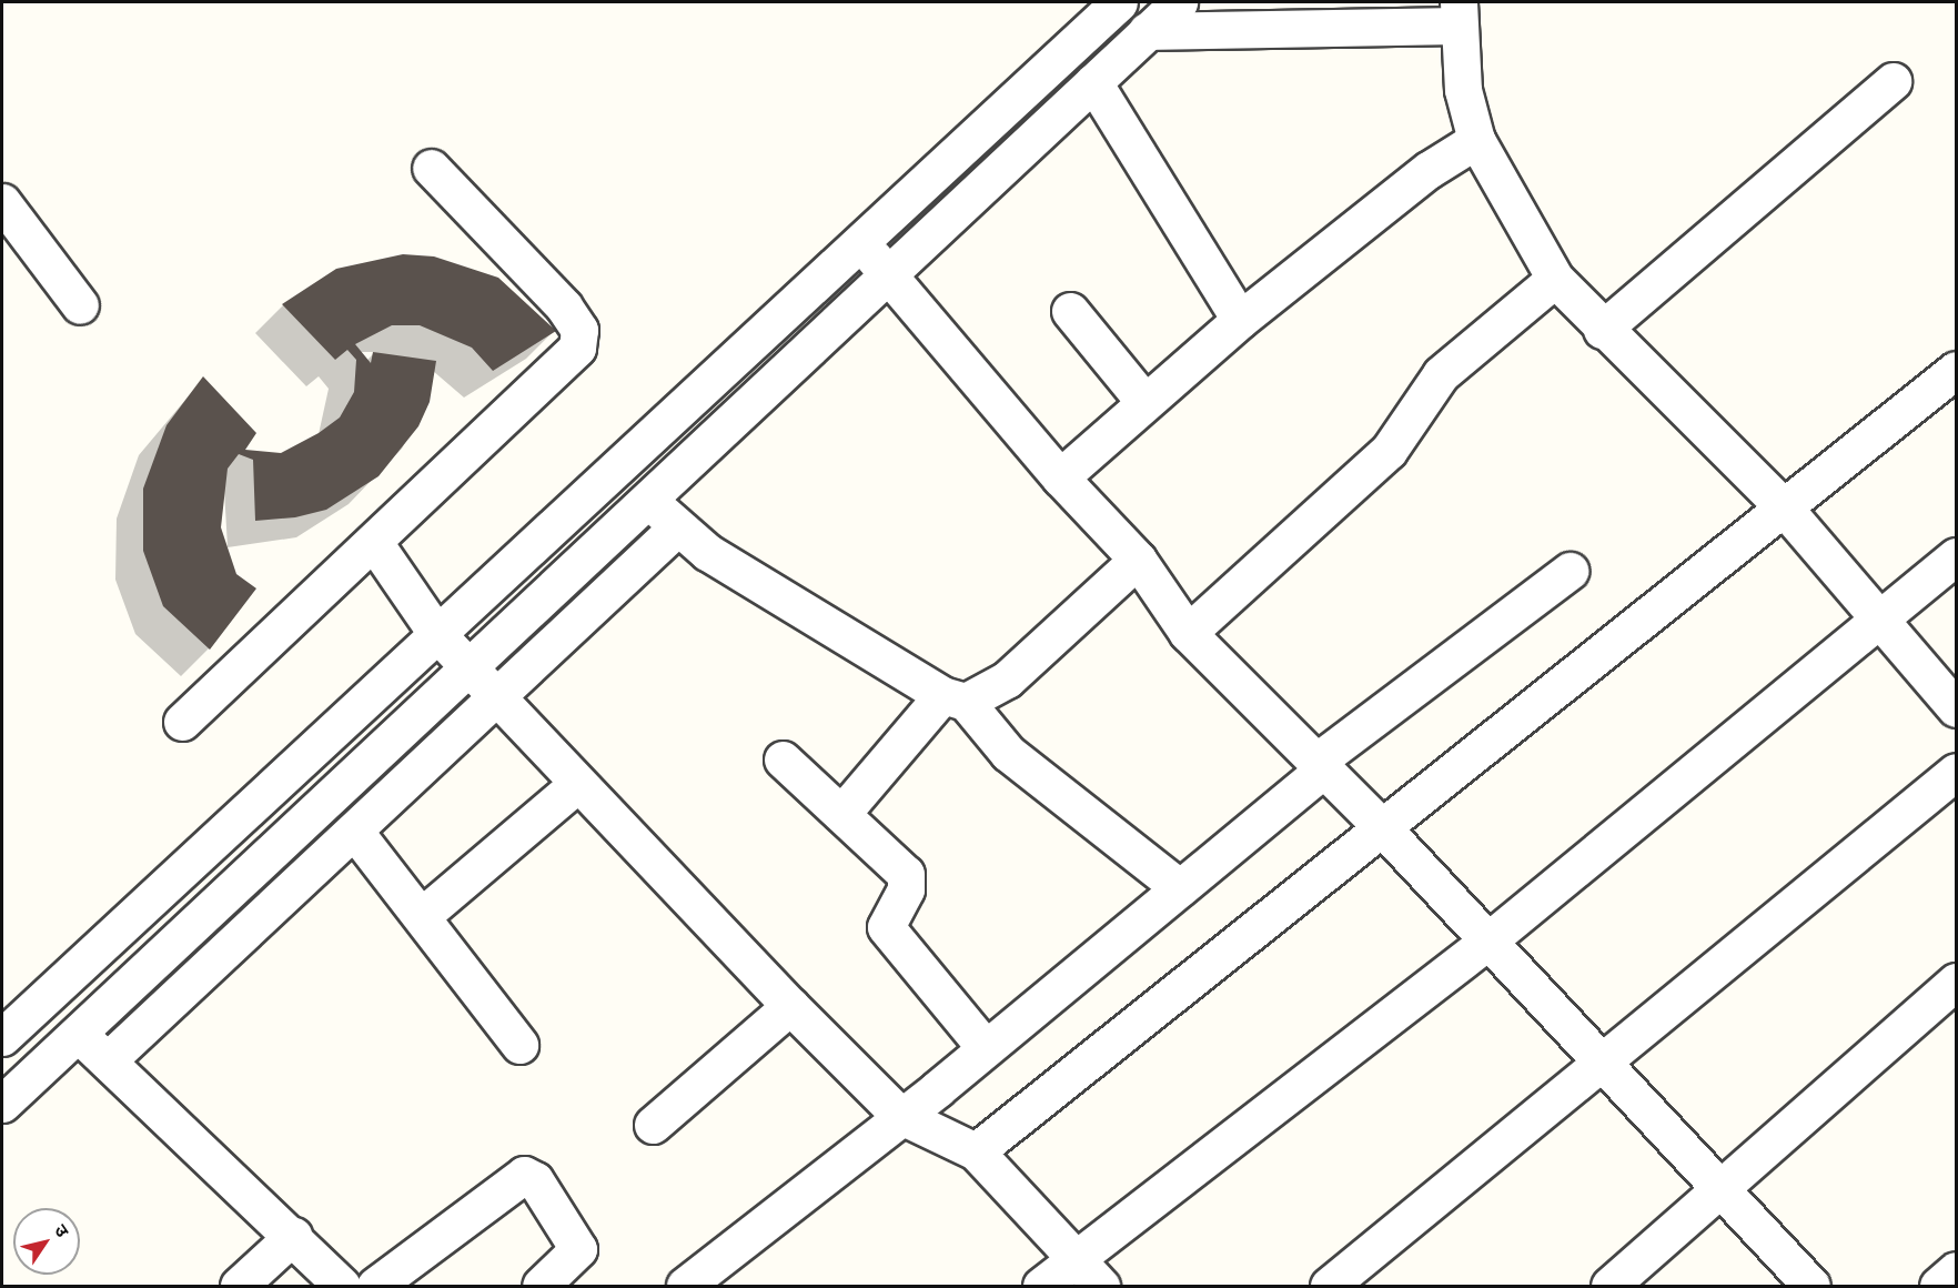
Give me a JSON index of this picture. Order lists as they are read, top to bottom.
{
  "north": "top right"
}
